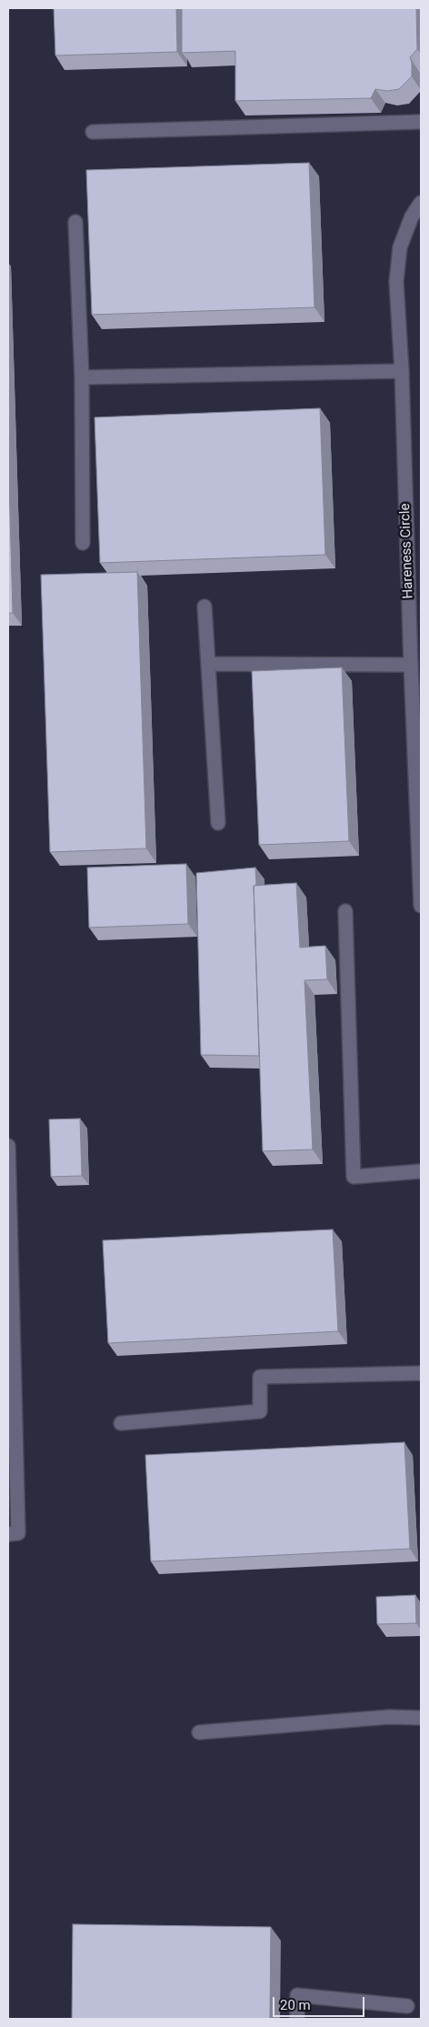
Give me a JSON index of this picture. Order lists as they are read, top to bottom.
{
  "streets": {
    "street": ["Hareness Circle"]
  },
  "scale_bar": "20 m"
}
